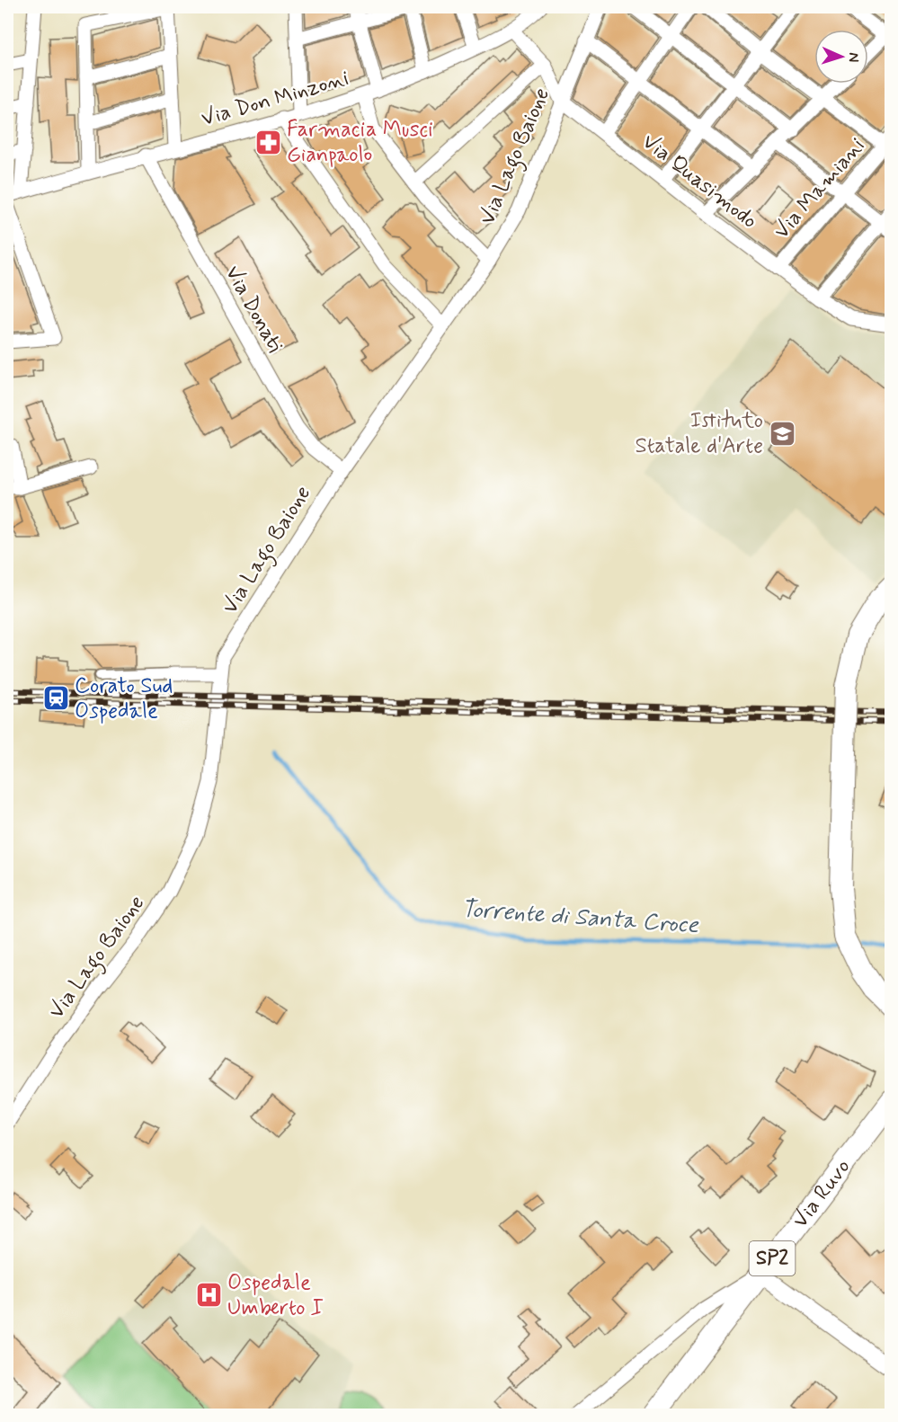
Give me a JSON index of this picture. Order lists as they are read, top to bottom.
{
  "streets": {
    "main road": ["Via Ruvo", "SP2"],
    "street": [
      "Via Don Minzoni",
      "Via Lago Baione",
      "Via Quasimodo",
      "Via Mamiani",
      "Via Donati"
    ]
  },
  "crossings": [
    ["Via Don Minzoni", "Via Quasimodo"],
    ["Via Don Minzoni", "Via Donati"],
    ["Via Lago Baione", "Via Quasimodo"],
    ["Via Lago Baione", "Via Donati"],
    ["Via Quasimodo", "Via Mamiani"]
  ],
  "water": ["Torrente di Santa Croce"],
  "places": {
    "pharmacy": ["Farmacia Musci Gianpaolo"],
    "school or university": ["Istituto Statale d'Arte"],
    "station": ["Corato Sud Ospedale"],
    "hospital": ["Ospedale Umberto I"]
  },
  "north": "right"
}
